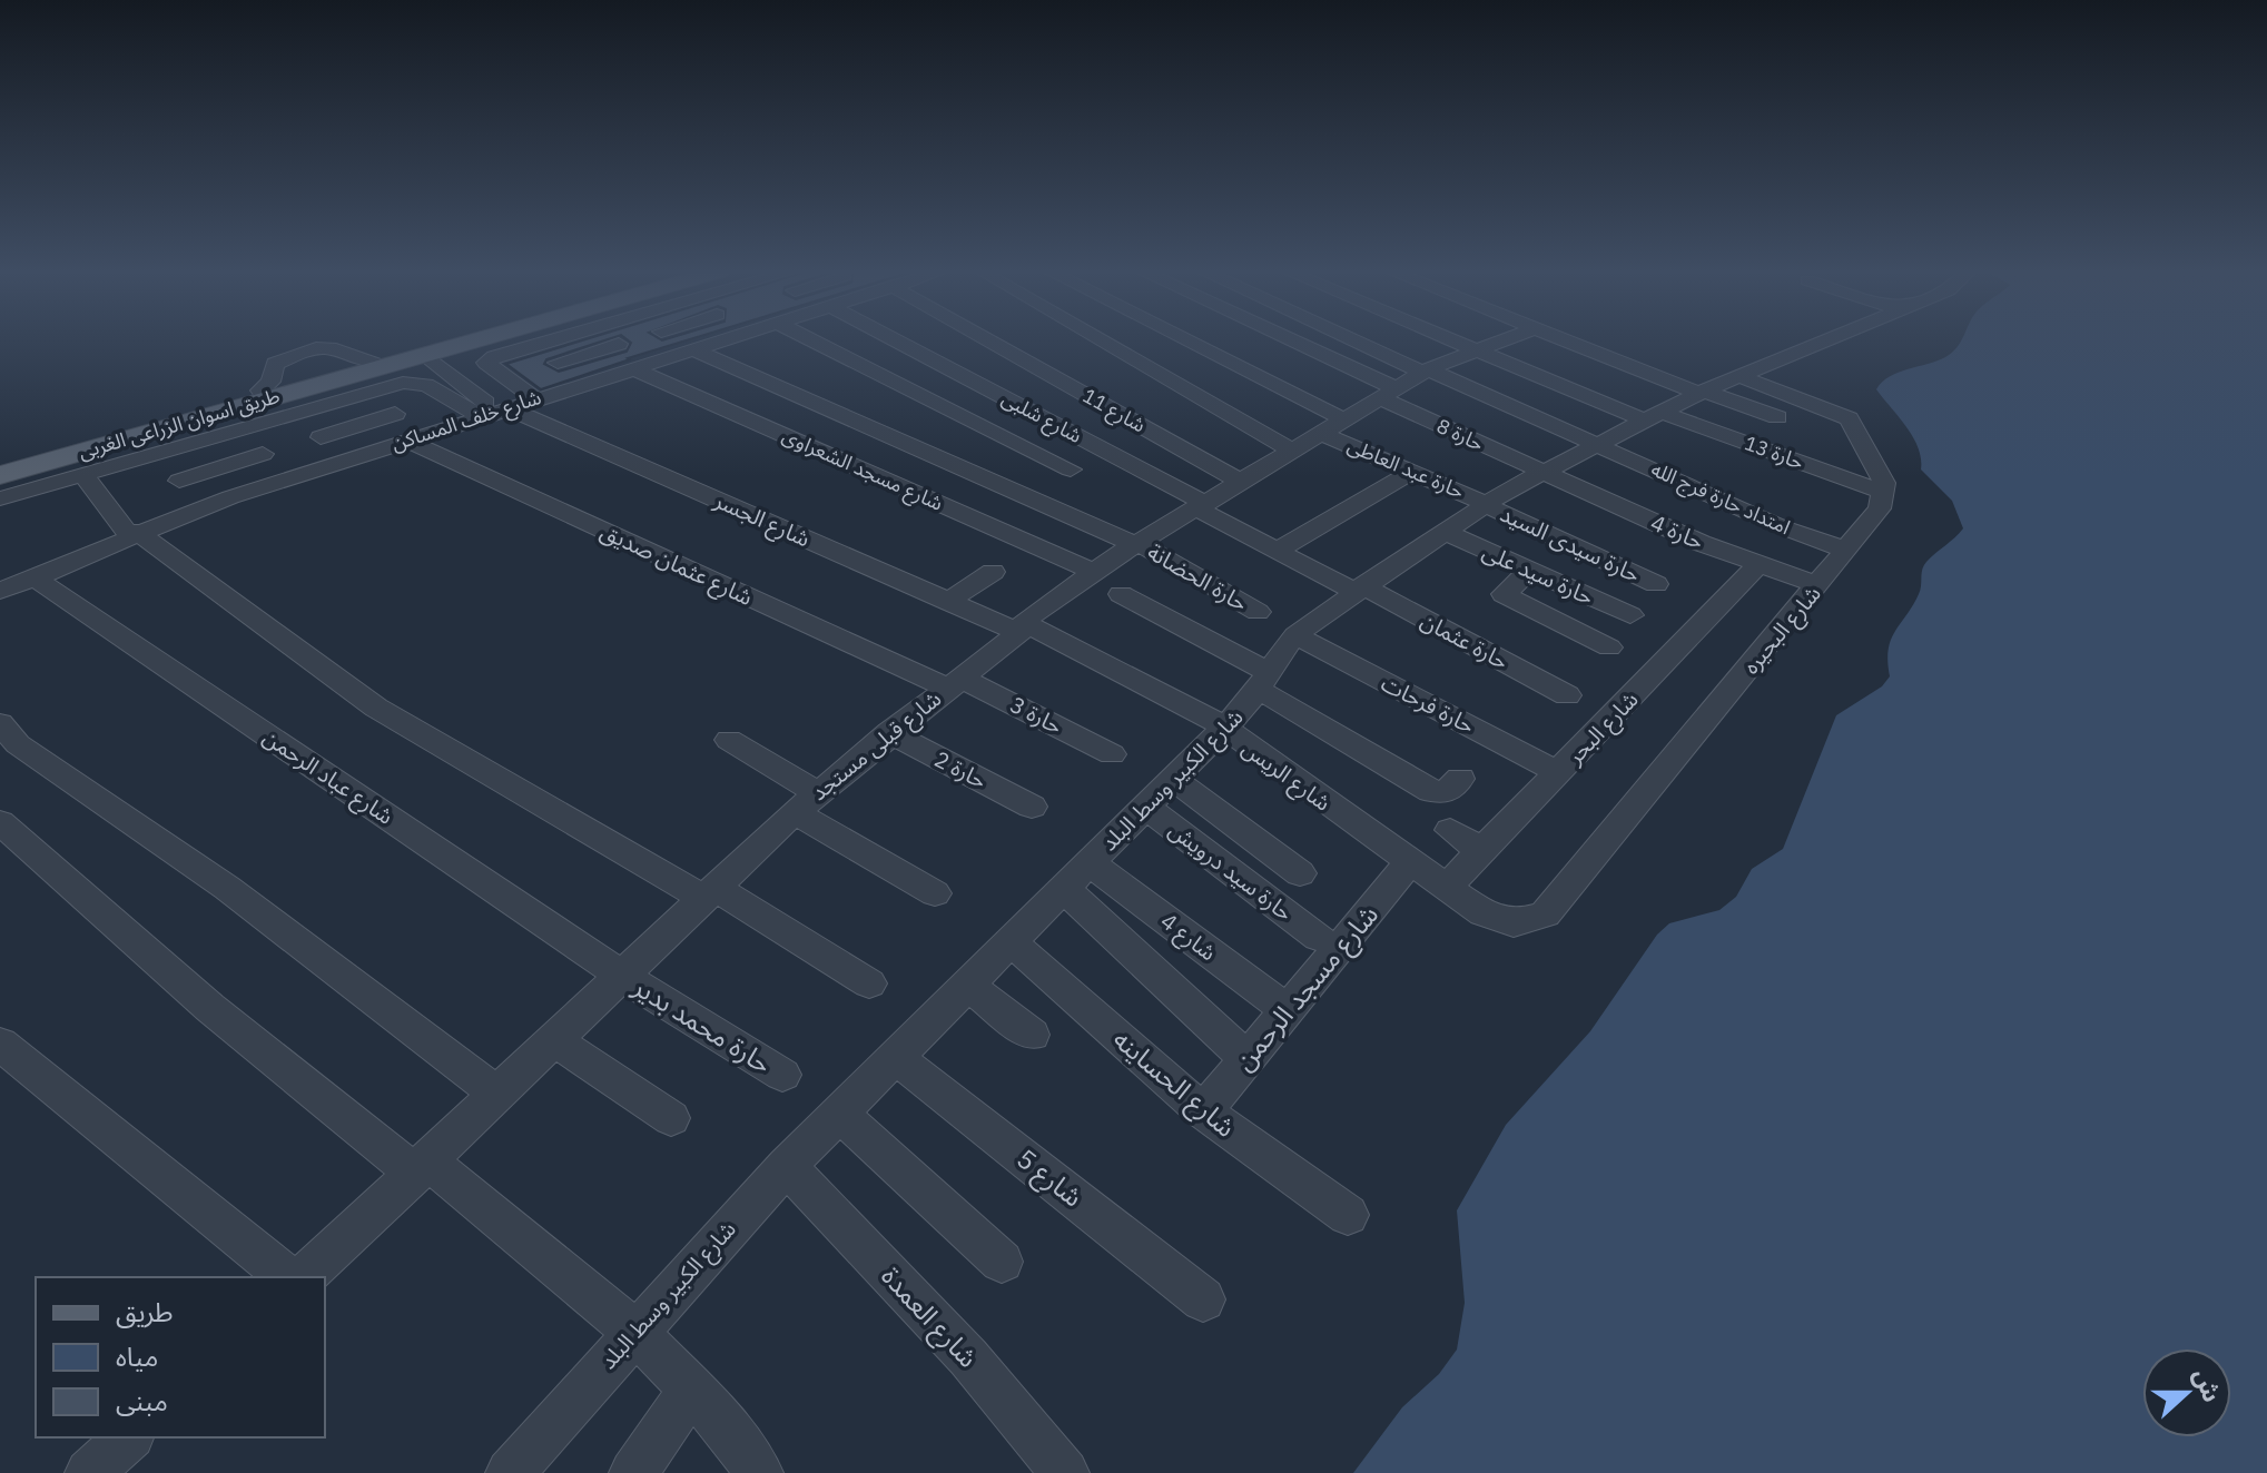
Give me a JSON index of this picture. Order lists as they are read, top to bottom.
{
  "streets": {
    "main road": ["طريق اسوان الزراعى الغربى"],
    "street": [
      "شارع 11",
      "شارع شلبى",
      "شارع خلف المساكن",
      "حارة 8",
      "حارة 13",
      "حارة عبد العاطى",
      "شارع مسجد الشعراوى",
      "امتداد حارة فرج الله",
      "شارع الجسر",
      "حارة 4",
      "حارة سيدى السيد",
      "شارع عثمان صديق",
      "حارة سيد على",
      "حارة الحضانة",
      "شارع البحيره",
      "حارة عثمان",
      "حارة فرحات",
      "حارة 3",
      "شارع البحر",
      "شارع قبلى مستجد",
      "حارة 2",
      "شارع الريس",
      "شارع عباد الرحمن",
      "شارع الكبير وسط البلد",
      "حارة سيد درويش",
      "شارع 4",
      "شارع مسجد الرحمن",
      "حارة محمد بدير",
      "شارع الحساينه",
      "شارع 5",
      "شارع العمدة"
    ]
  },
  "crossings": [
    ["شارع 11", "شارع قبلى مستجد"],
    ["شارع شلبى", "حارة عثمان"],
    ["شارع شلبى", "شارع قبلى مستجد"],
    ["شارع خلف المساكن", "شارع مسجد الشعراوى"],
    ["شارع خلف المساكن", "شارع الجسر"],
    ["شارع خلف المساكن", "شارع عثمان صديق"],
    ["شارع خلف المساكن", "حارة الحضانة"],
    ["شارع خلف المساكن", "شارع عباد الرحمن"],
    ["حارة 8", "حارة 4"],
    ["حارة 8", "شارع قبلى مستجد"],
    ["حارة 8", "شارع الكبير وسط البلد"],
    ["حارة 13", "شارع البحيره"],
    ["حارة 13", "شارع قبلى مستجد"],
    ["حارة 13", "شارع الكبير وسط البلد"],
    ["حارة عبد العاطى", "حارة سيدى السيد"],
    ["حارة عبد العاطى", "شارع قبلى مستجد"],
    ["حارة عبد العاطى", "شارع الكبير وسط البلد"],
    ["شارع مسجد الشعراوى", "شارع قبلى مستجد"],
    ["امتداد حارة فرج الله", "شارع البحيره"],
    ["امتداد حارة فرج الله", "شارع قبلى مستجد"],
    ["امتداد حارة فرج الله", "شارع الكبير وسط البلد"],
    ["شارع الجسر", "شارع قبلى مستجد"],
    ["شارع الجسر", "شارع الريس"],
    ["حارة 4", "شارع البحيره"],
    ["حارة 4", "شارع البحر"],
    ["حارة 4", "شارع الكبير وسط البلد"],
    ["حارة سيدى السيد", "شارع الكبير وسط البلد"],
    ["شارع عثمان صديق", "حارة 3"],
    ["شارع عثمان صديق", "شارع قبلى مستجد"],
    ["حارة سيد على", "شارع الكبير وسط البلد"],
    ["حارة الحضانة", "شارع قبلى مستجد"],
    ["شارع البحيره", "شارع الريس"],
    ["حارة عثمان", "شارع قبلى مستجد"],
    ["حارة عثمان", "شارع الكبير وسط البلد"],
    ["حارة فرحات", "شارع البحر"],
    ["حارة فرحات", "شارع الكبير وسط البلد"],
    ["حارة 3", "شارع قبلى مستجد"],
    ["شارع البحر", "شارع الريس"],
    ["شارع قبلى مستجد", "حارة 2"],
    ["شارع قبلى مستجد", "شارع الريس"],
    ["شارع قبلى مستجد", "شارع عباد الرحمن"],
    ["شارع قبلى مستجد", "حارة محمد بدير"],
    ["شارع الريس", "شارع الكبير وسط البلد"],
    ["شارع الريس", "شارع مسجد الرحمن"],
    ["شارع عباد الرحمن", "حارة محمد بدير"],
    ["شارع الكبير وسط البلد", "حارة سيد درويش"],
    ["شارع الكبير وسط البلد", "شارع 4"],
    ["شارع الكبير وسط البلد", "شارع الحساينه"],
    ["شارع الكبير وسط البلد", "شارع 5"],
    ["شارع الكبير وسط البلد", "شارع العمدة"],
    ["شارع 4", "شارع مسجد الرحمن"],
    ["شارع مسجد الرحمن", "شارع الحساينه"]
  ],
  "legend": ["طريق", "مياه", "مبنى"],
  "north": "right"
}
